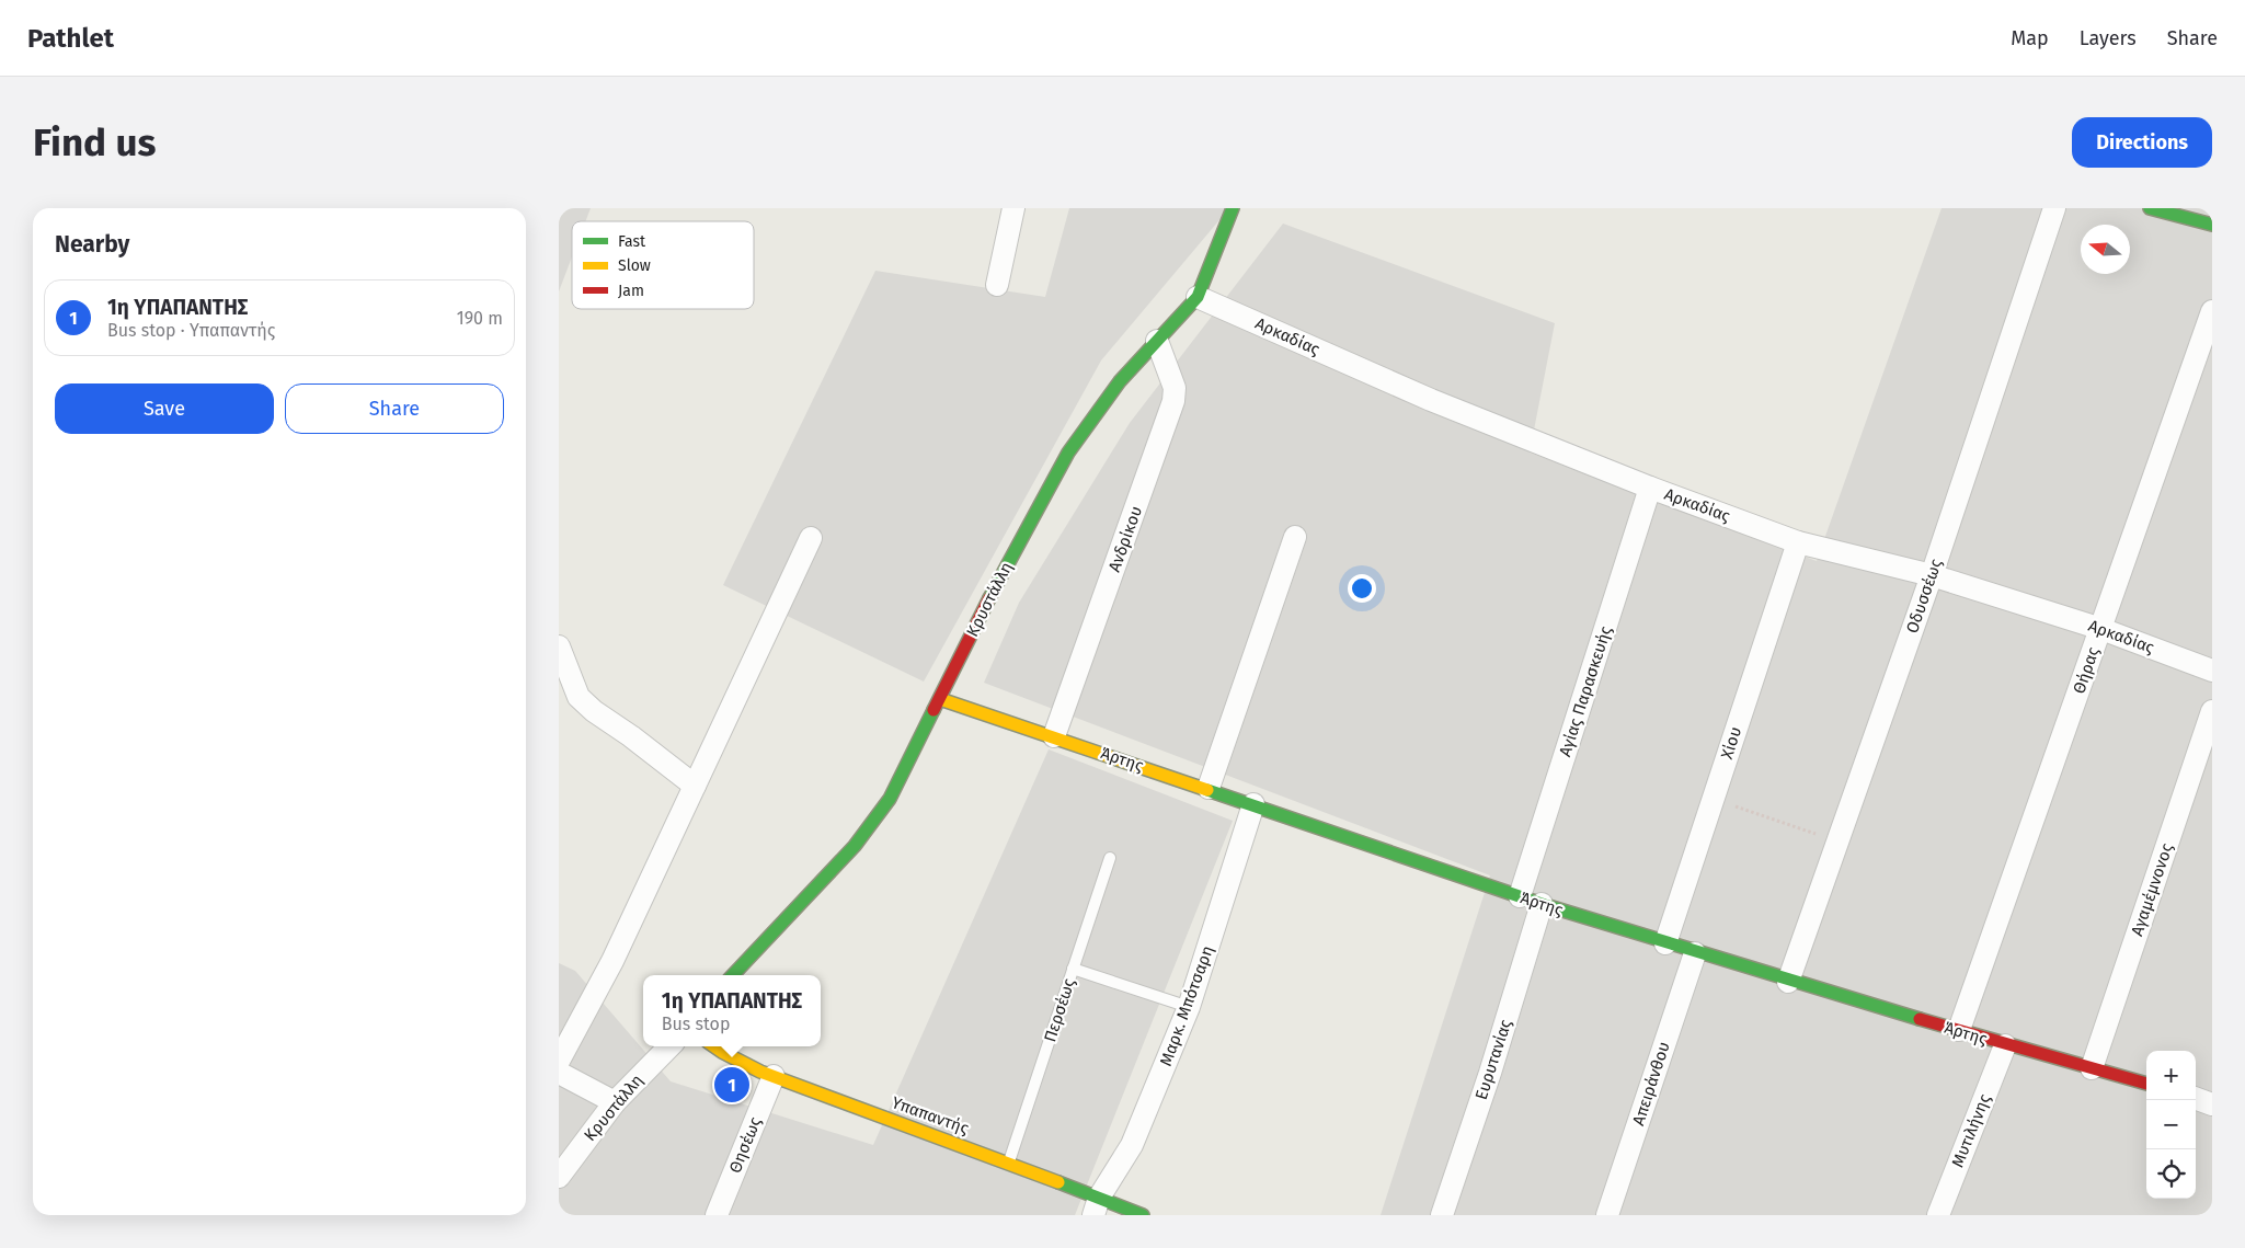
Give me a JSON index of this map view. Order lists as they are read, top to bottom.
{
  "streets": {
    "street": [
      "Αρκαδίας",
      "Ανδρίκου",
      "Οδυσσέως",
      "Κρυστάλλη",
      "Θήρας",
      "Αγίας Παρασκευής",
      "Χίου",
      "Άρτης",
      "Αγαμέμνονος",
      "Μαρκ. Μπότσαρη",
      "Ευρυτανίας",
      "Απειράνθου",
      "Υπαπαντής",
      "Μυτιλήνης",
      "Θησέως"
    ],
    "lane": ["Περσέως"]
  },
  "crossings": [
    ["Αρκαδίας", "Οδυσσέως"],
    ["Αρκαδίας", "Κρυστάλλη"],
    ["Αρκαδίας", "Θήρας"],
    ["Αρκαδίας", "Αγίας Παρασκευής"],
    ["Αρκαδίας", "Χίου"],
    ["Ανδρίκου", "Κρυστάλλη"],
    ["Ανδρίκου", "Άρτης"],
    ["Οδυσσέως", "Άρτης"],
    ["Κρυστάλλη", "Άρτης"],
    ["Θήρας", "Άρτης"],
    ["Αγίας Παρασκευής", "Άρτης"],
    ["Χίου", "Άρτης"],
    ["Άρτης", "Αγαμέμνονος"],
    ["Άρτης", "Μαρκ. Μπότσαρη"],
    ["Άρτης", "Ευρυτανίας"],
    ["Άρτης", "Απειράνθου"],
    ["Άρτης", "Μυτιλήνης"],
    ["Μαρκ. Μπότσαρη", "Υπαπαντής"],
    ["Περσέως", "Υπαπαντής"],
    ["Υπαπαντής", "Θησέως"]
  ],
  "legend": ["Fast", "Slow", "Jam"],
  "north": "left",
  "page": {
    "header": "Pathlet",
    "nav": ["Map", "Layers", "Share"],
    "buttons": [
      "Directions",
      ["Save", "Share"]
    ],
    "title": "Find us",
    "heading": "Nearby",
    "list": [
      {
        "mark": "1",
        "name": "1η ΥΠΑΠΑΝΤΗΣ",
        "note": "Bus stop · Υπαπαντής",
        "value": "190 m"
      }
    ],
    "popup": ["1η ΥΠΑΠΑΝΤΗΣ", "Bus stop"],
    "map_buttons": ["+", "−"],
    "pins": "1"
  }
}
